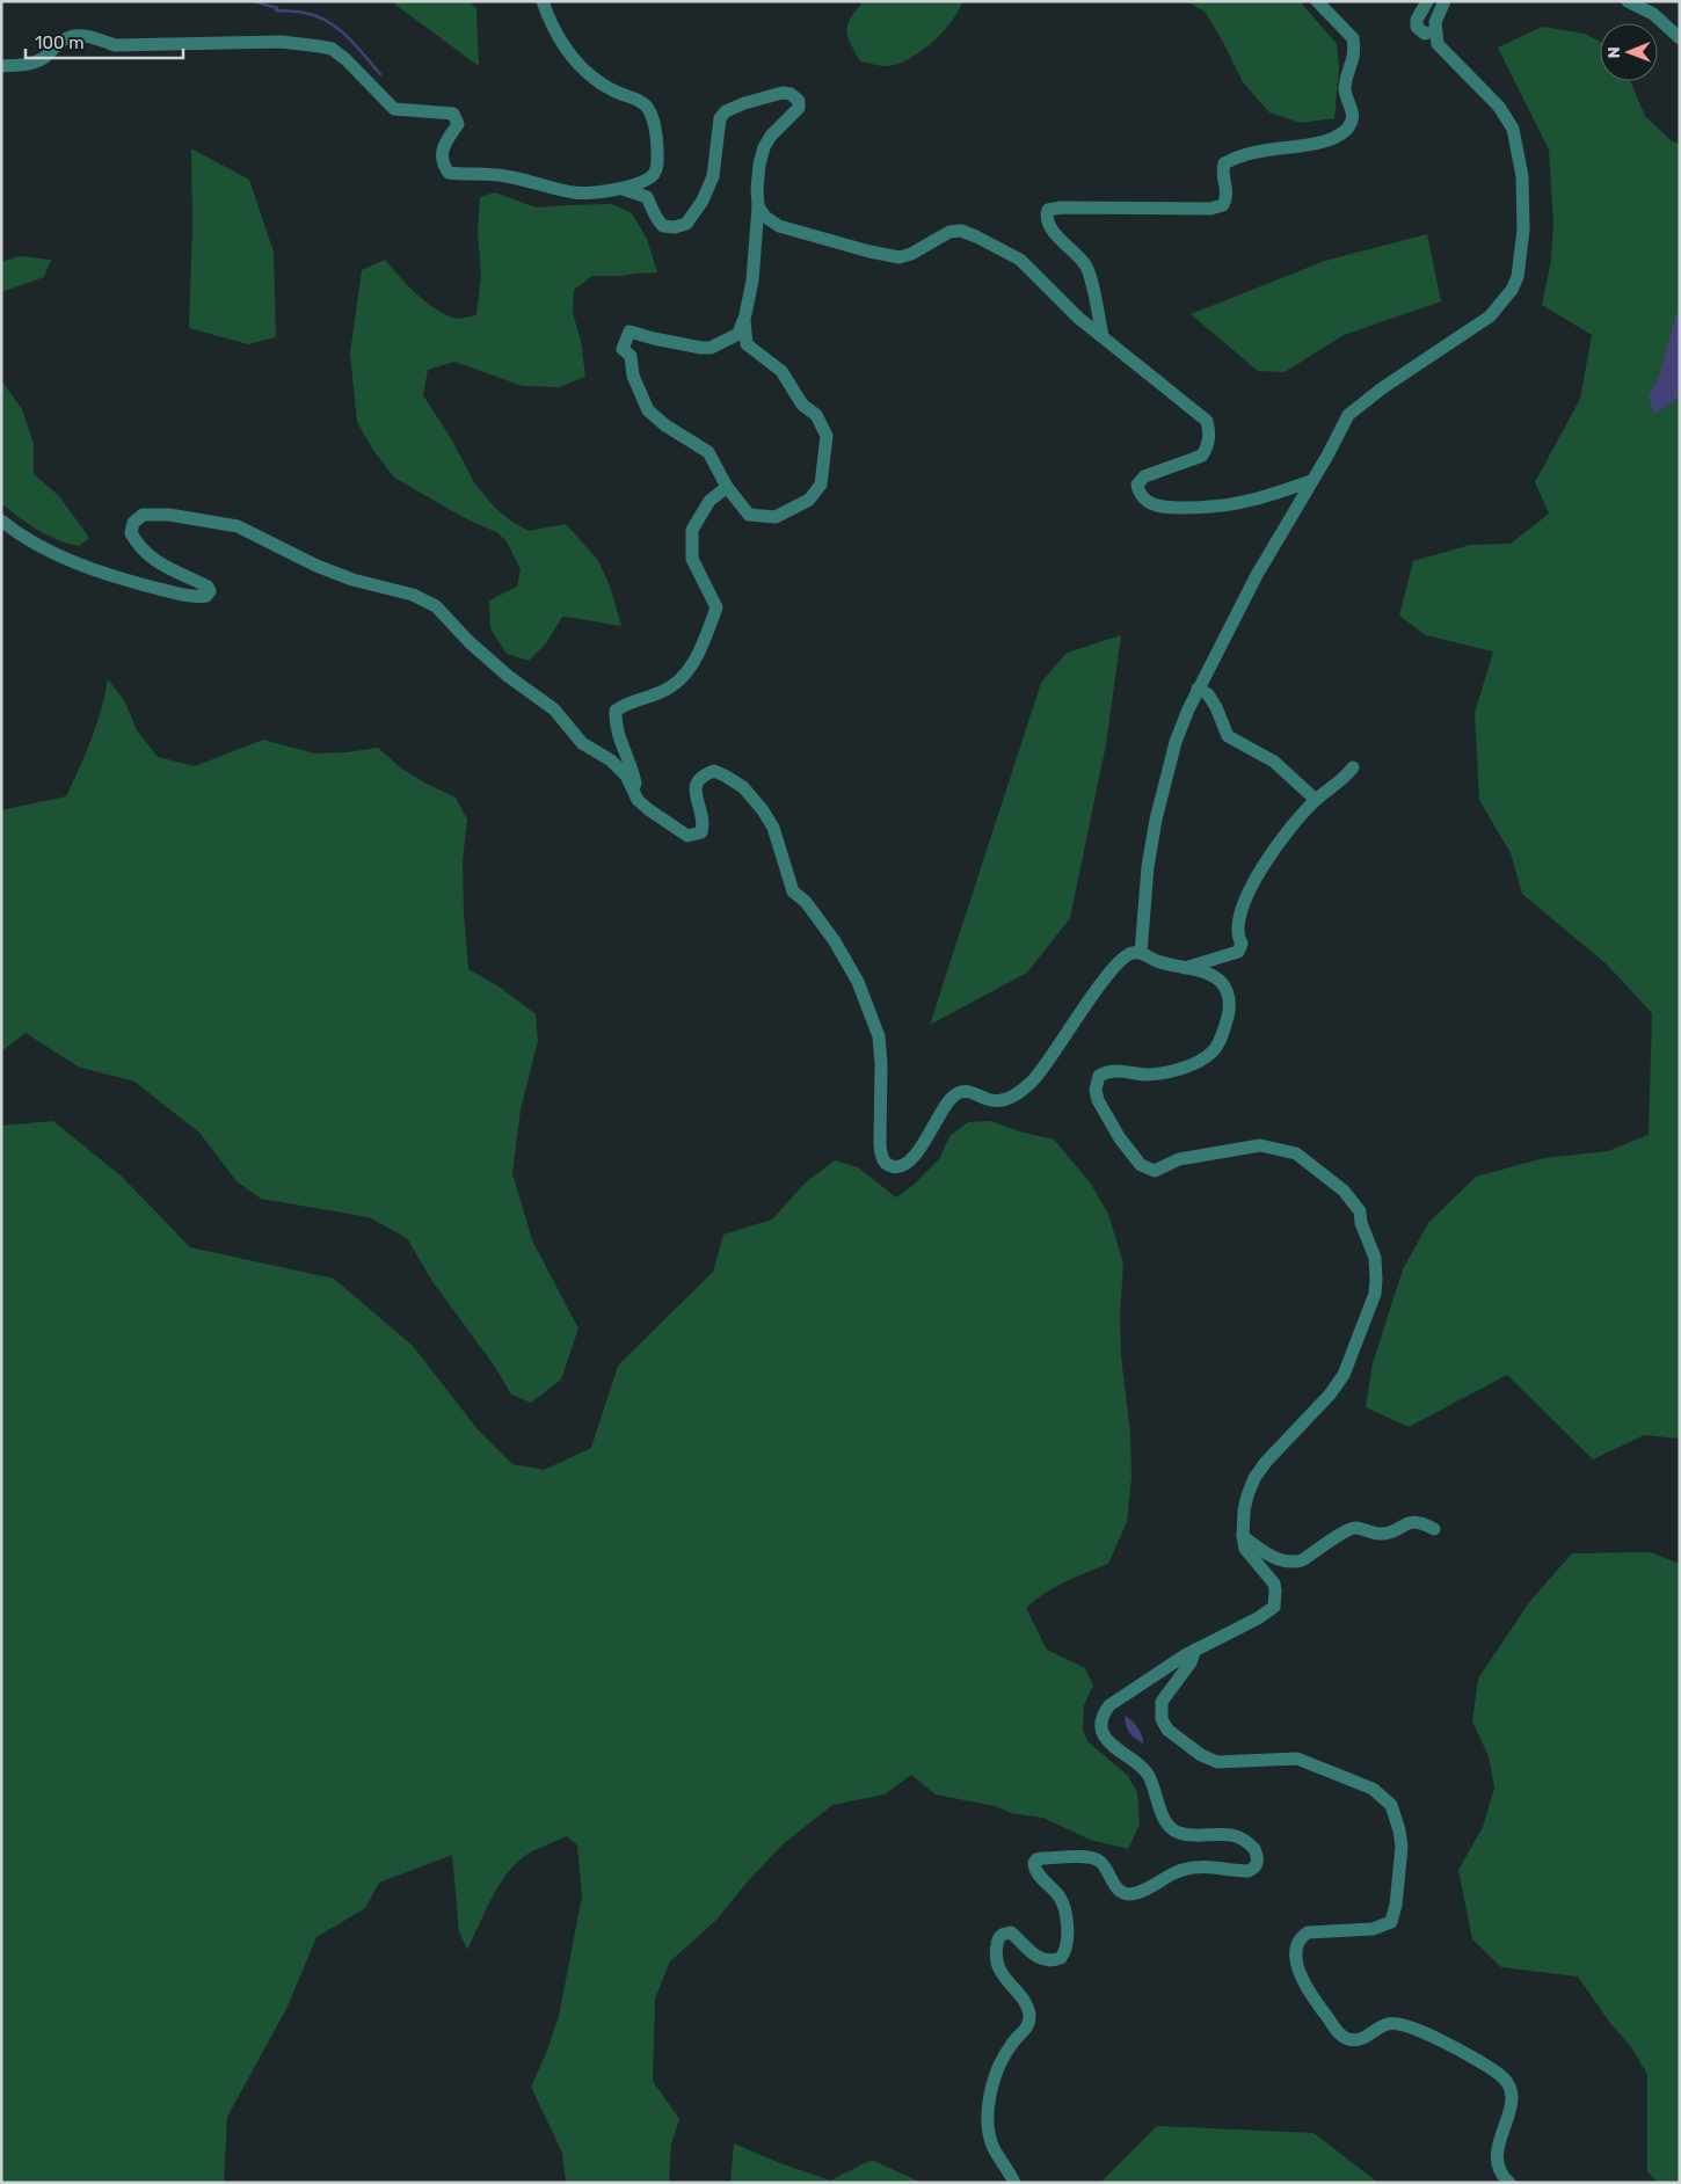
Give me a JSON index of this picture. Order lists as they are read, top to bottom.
{
  "scale_bar": "100 m",
  "north": "left"
}
